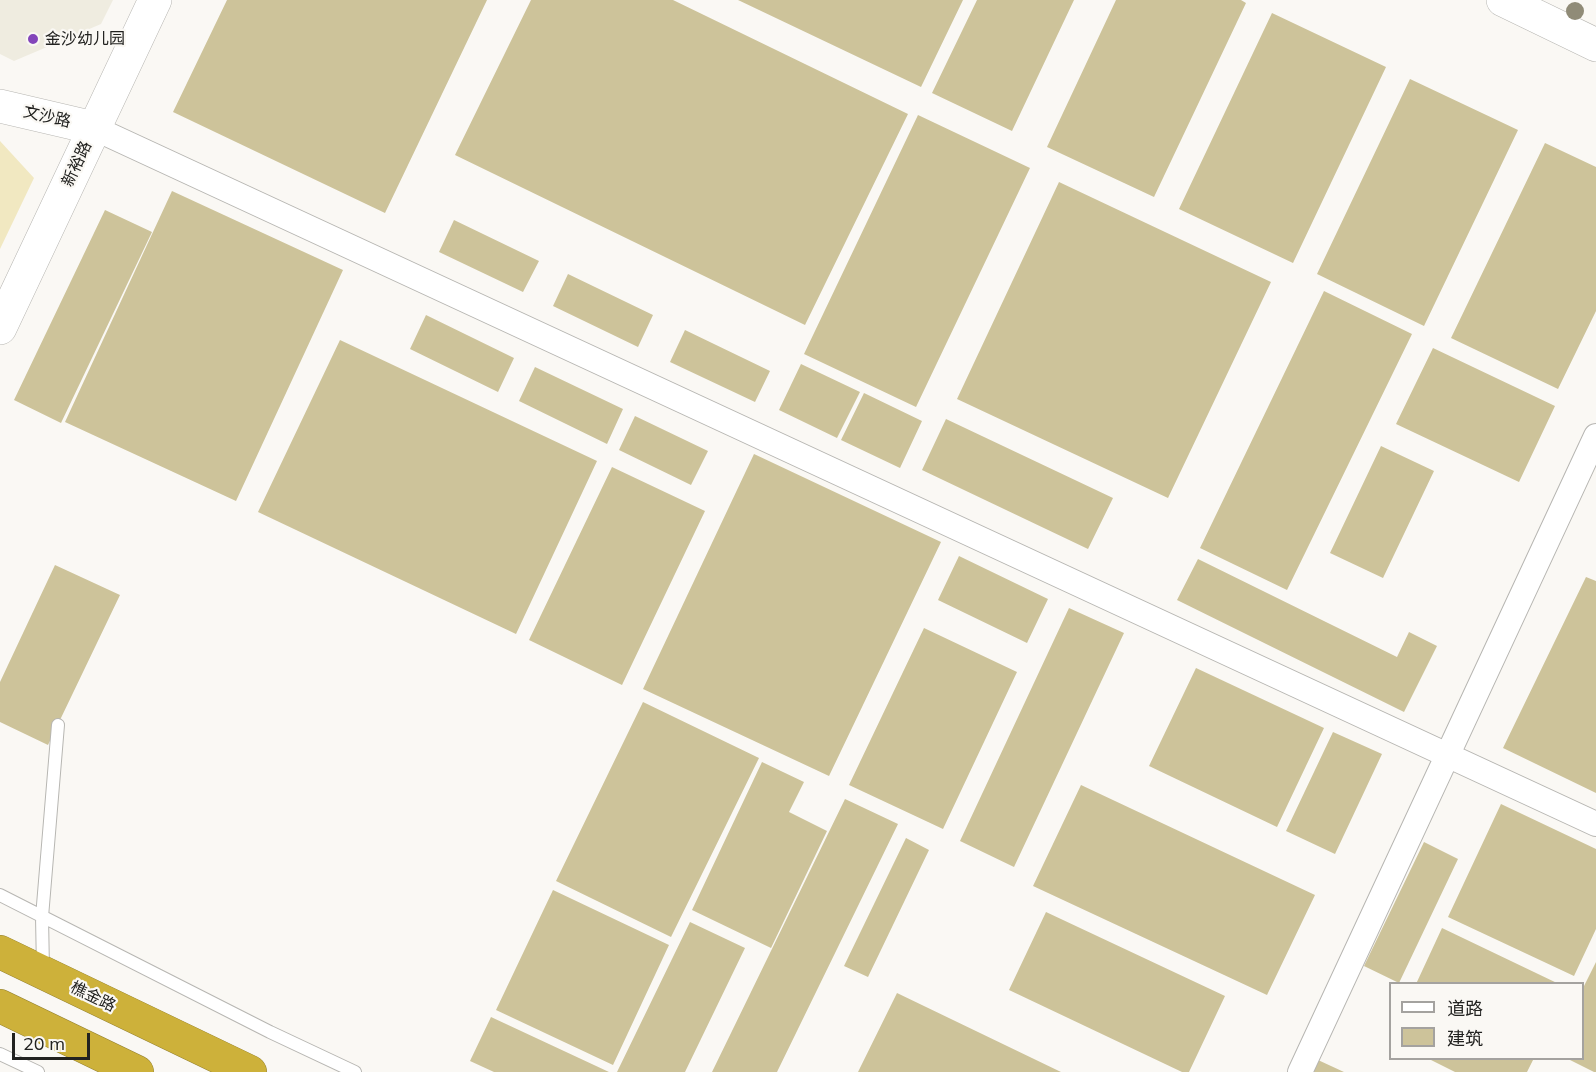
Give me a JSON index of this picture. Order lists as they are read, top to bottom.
{
  "streets": {
    "highway": ["樵金路"],
    "street": ["文沙路", "新裕路"]
  },
  "crossings": [
    ["文沙路", "新裕路"]
  ],
  "places": ["金沙幼儿园"],
  "legend": ["道路", "建筑"],
  "scale_bar": "20 m"
}
